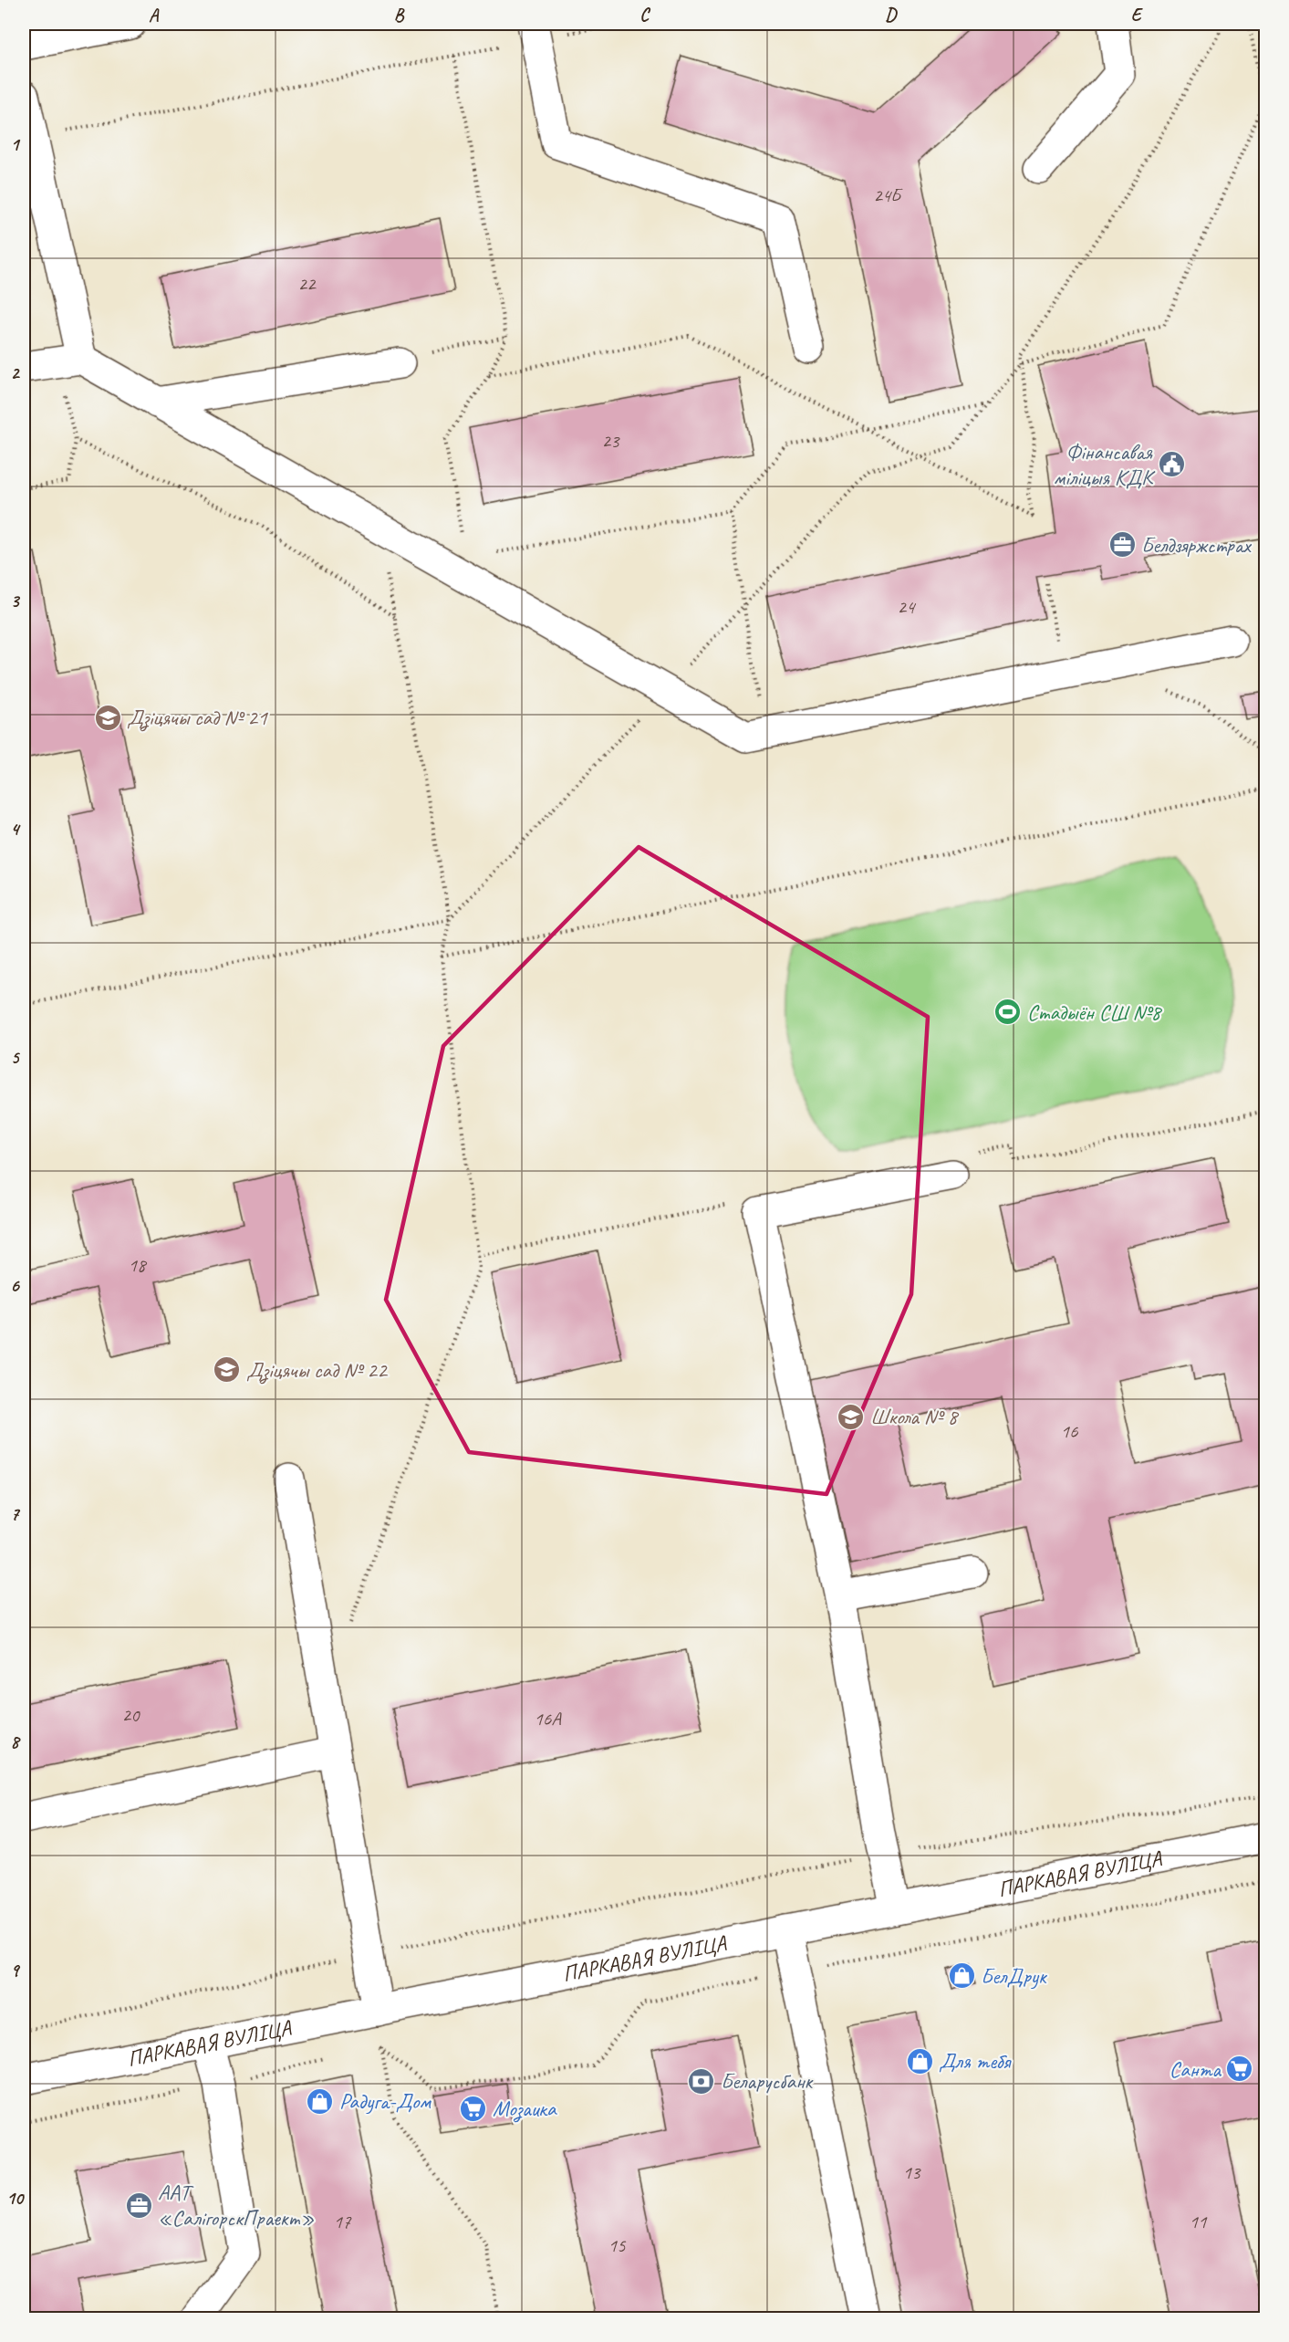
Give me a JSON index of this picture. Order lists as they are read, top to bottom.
{
  "streets": {
    "street": ["ПАРКАВАЯ ВУЛІЦА"]
  },
  "places": {
    "public building": ["Фінансавая міліцыя КДК"],
    "office": ["Белдзяржстрах", "ААТ «СалігорскПраект»"],
    "school or university": ["Дзіцячы сад № 21", "Дзіцячы сад № 22", "Школа № 8"],
    "sports": ["Стадыён СШ №8"],
    "shop": ["БелДрук", "Для тебя", "Радуга-Дом"],
    "supermarket": ["Санта", "Мозаика"],
    "bank": ["Беларусбанк"]
  },
  "house_numbers": [
    "24Б",
    "22",
    "23",
    "24",
    "18",
    "16",
    "20",
    "16А",
    "13",
    "17",
    "11",
    "15"
  ],
  "grid": {
    "columns": [
      "A",
      "B",
      "C",
      "D",
      "E"
    ],
    "rows": [
      "1",
      "2",
      "3",
      "4",
      "5",
      "6",
      "7",
      "8",
      "9",
      "10"
    ]
  }
}
